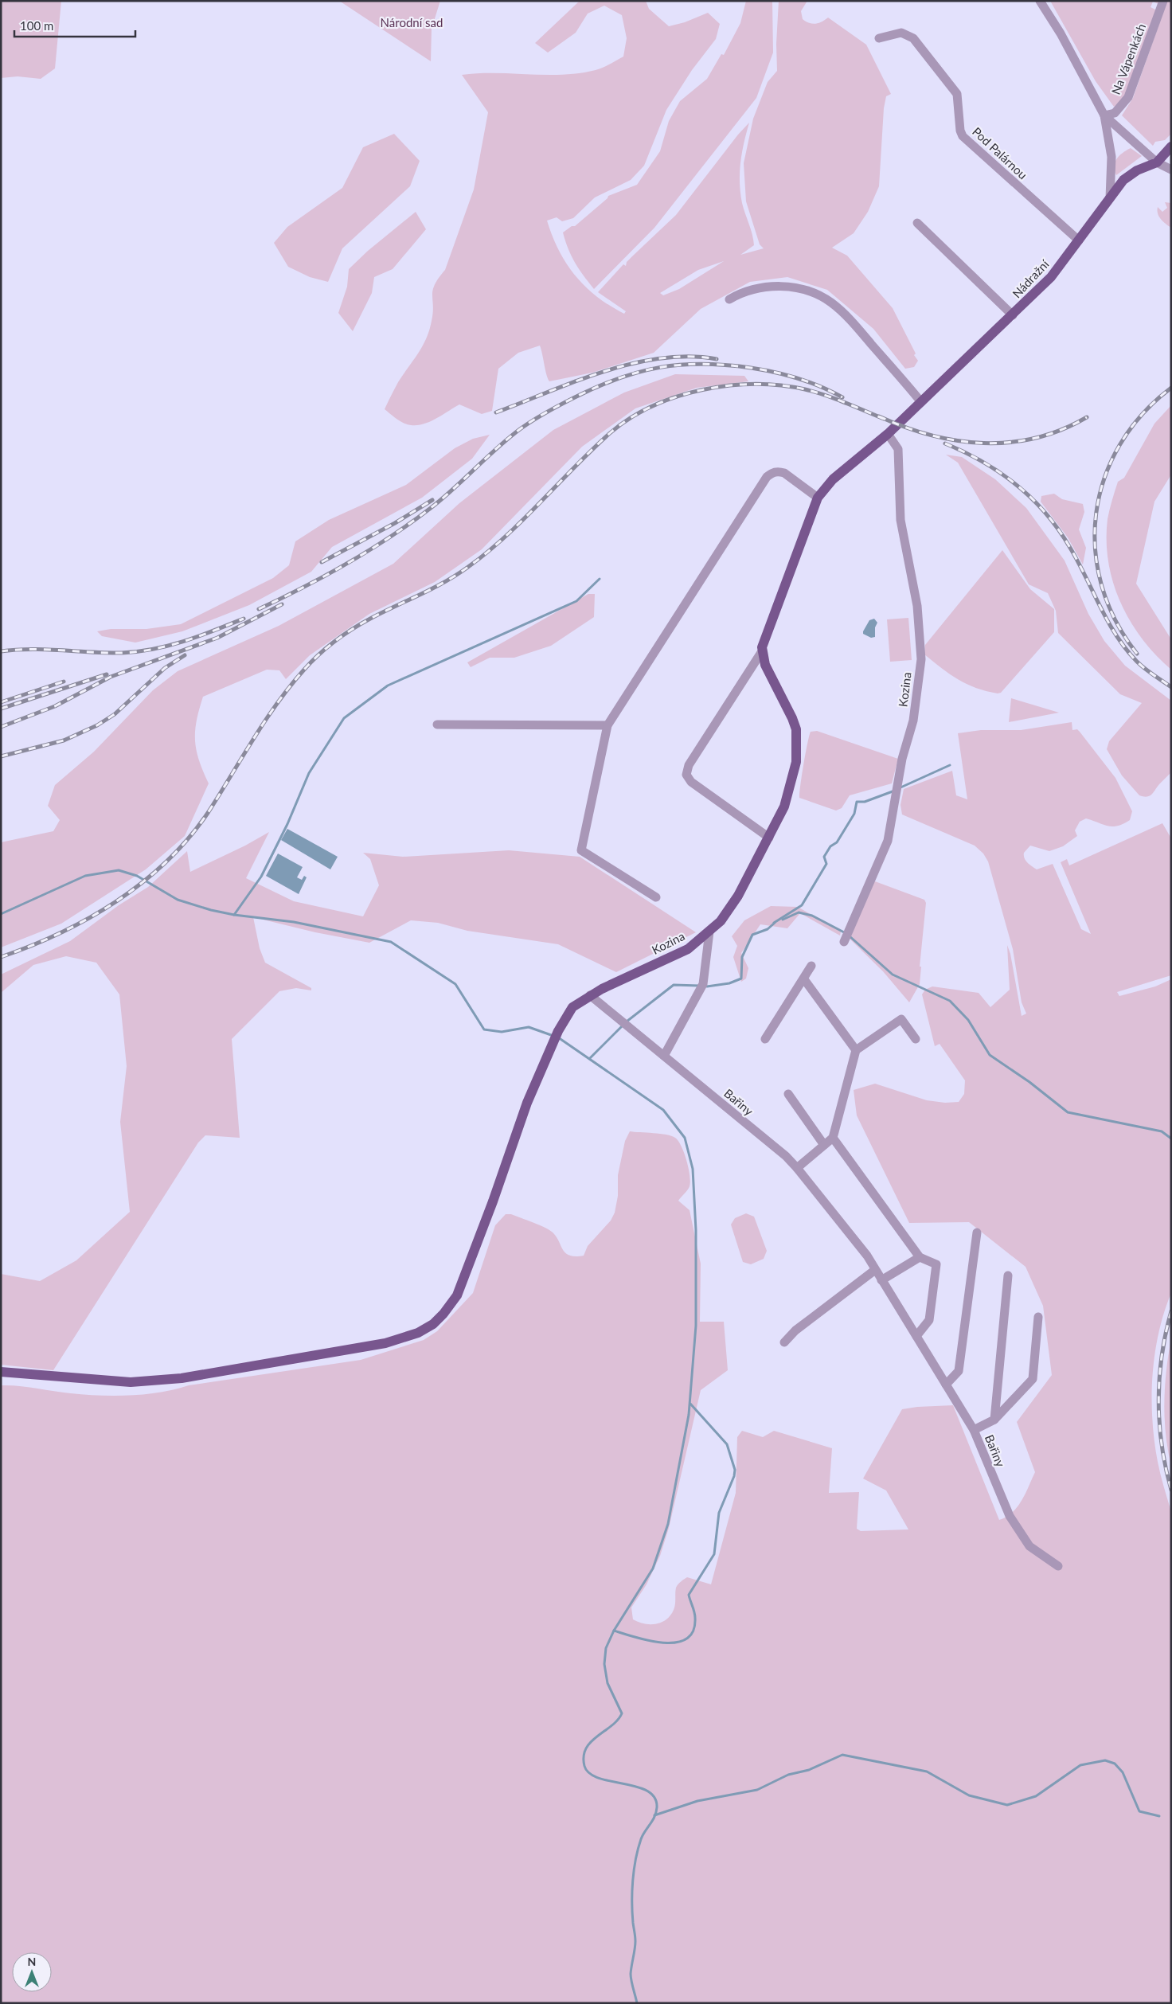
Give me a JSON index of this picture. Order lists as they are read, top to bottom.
{
  "streets": {
    "main road": ["Nádražní", "Kozina"],
    "street": ["Na Vápenkách", "Pod Palárnou", "Bařiny"]
  },
  "crossings": [
    ["Pod Palárnou", "Nádražní"],
    ["Nádražní", "Kozina"],
    ["Kozina", "Bařiny"]
  ],
  "parks": ["Národní sad"],
  "scale_bar": "100 m",
  "north": "top"
}
